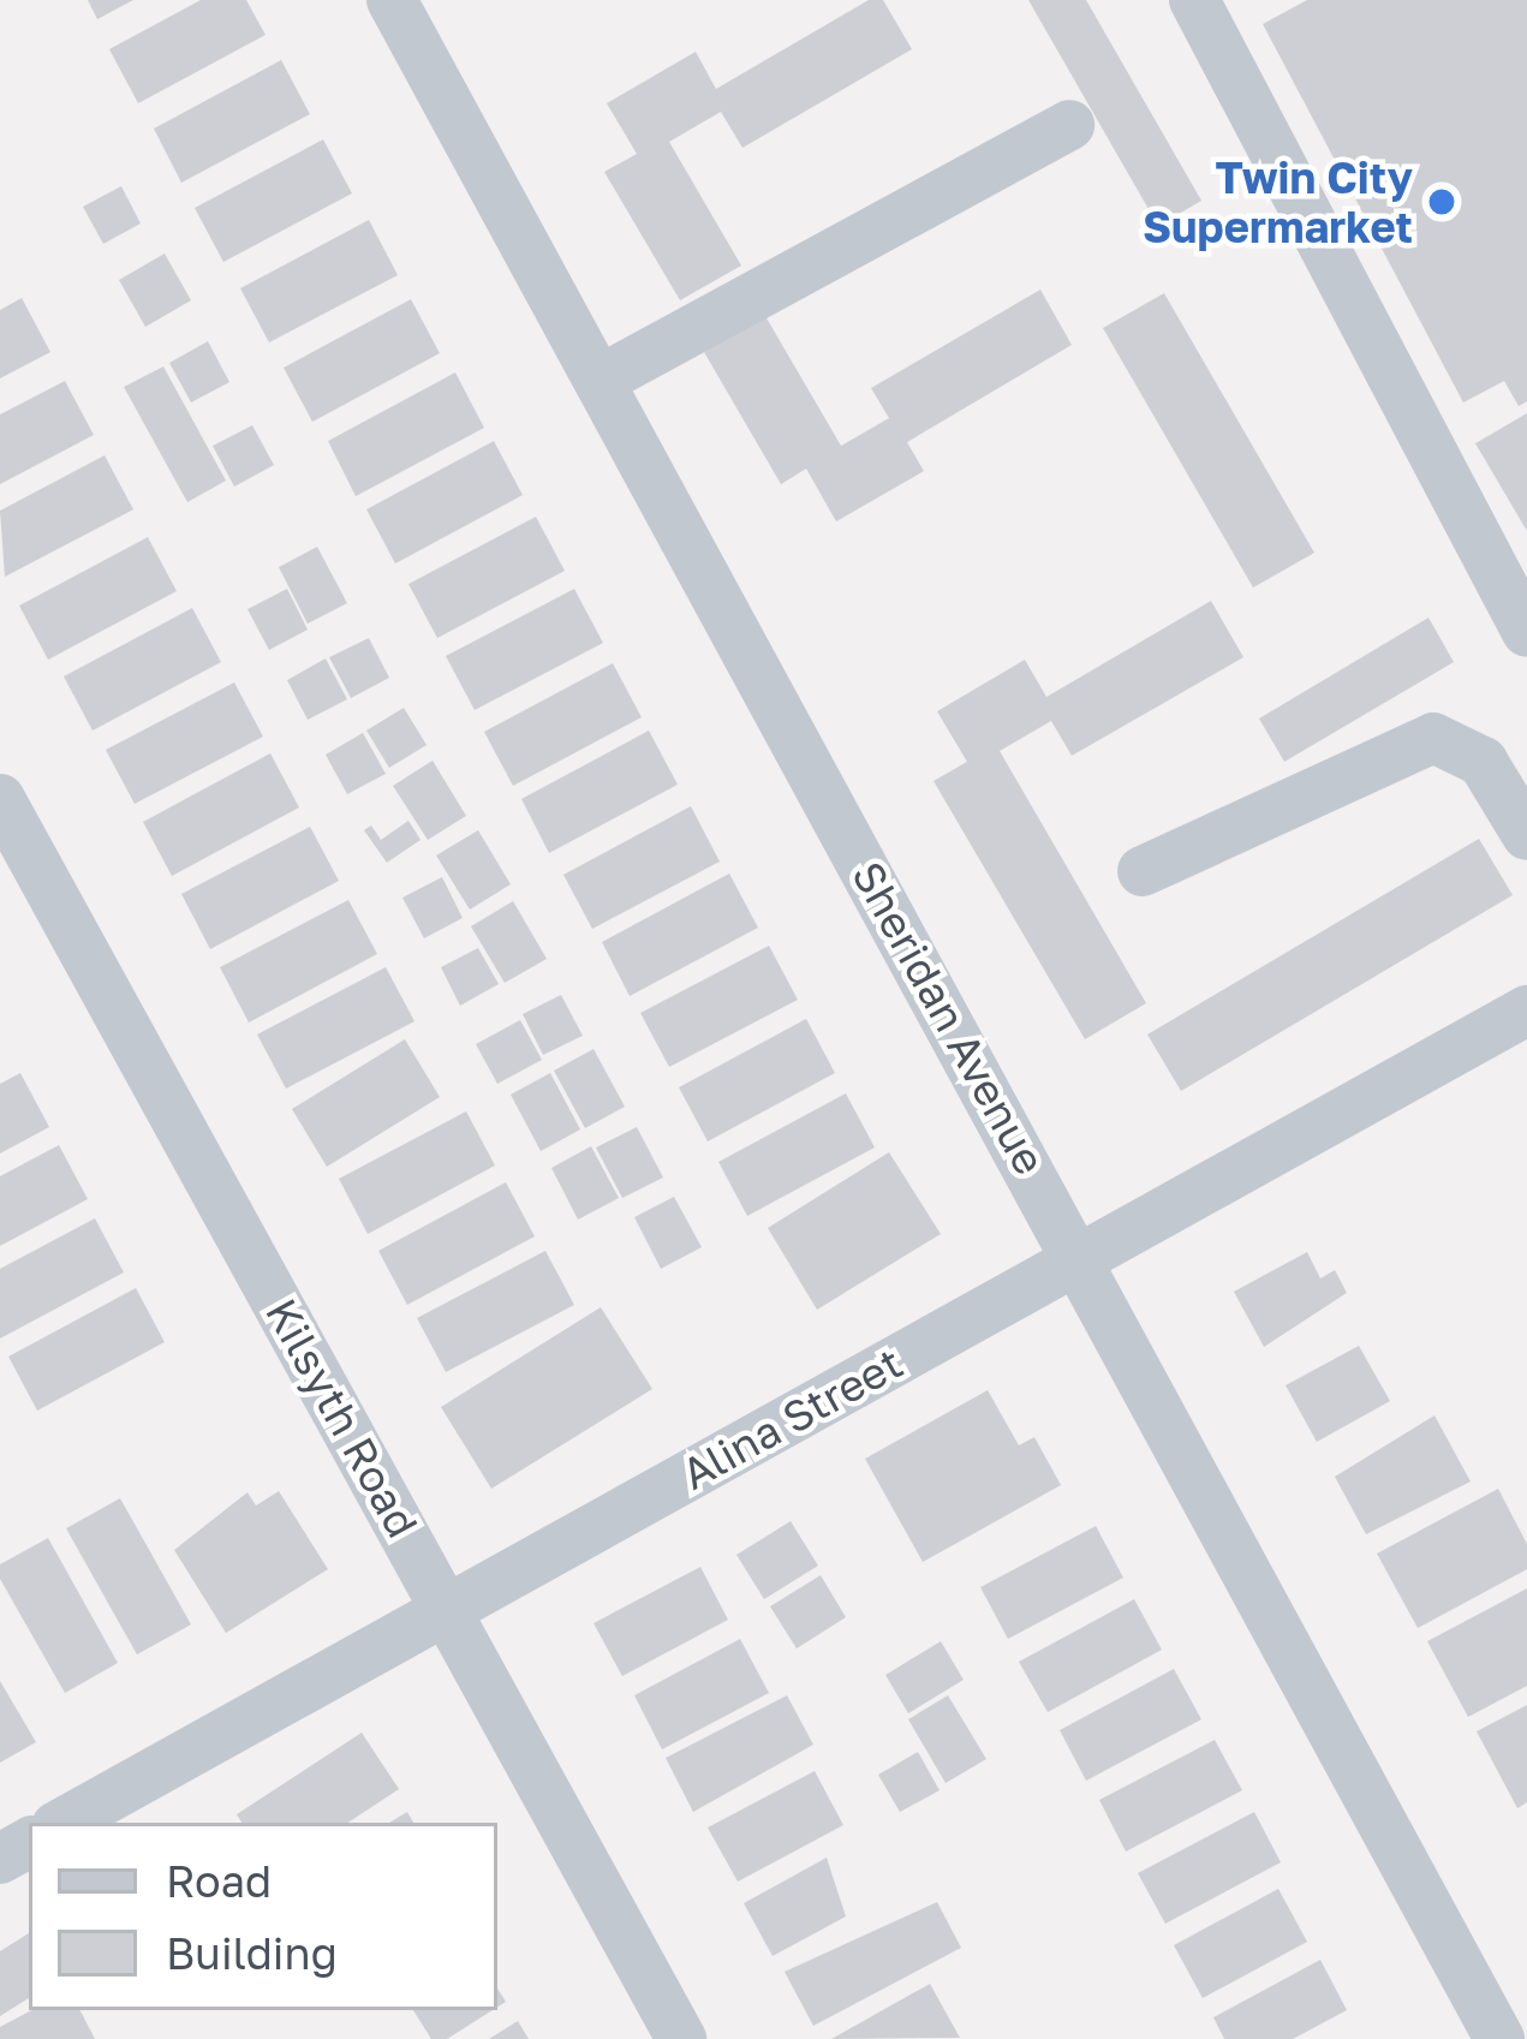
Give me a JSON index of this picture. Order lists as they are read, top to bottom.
{
  "streets": {
    "street": ["Sheridan Avenue", "Kilsyth Road", "Alina Street"]
  },
  "crossings": [
    ["Sheridan Avenue", "Alina Street"],
    ["Kilsyth Road", "Alina Street"]
  ],
  "places": ["Twin City Supermarket"],
  "legend": ["Road", "Building"]
}
